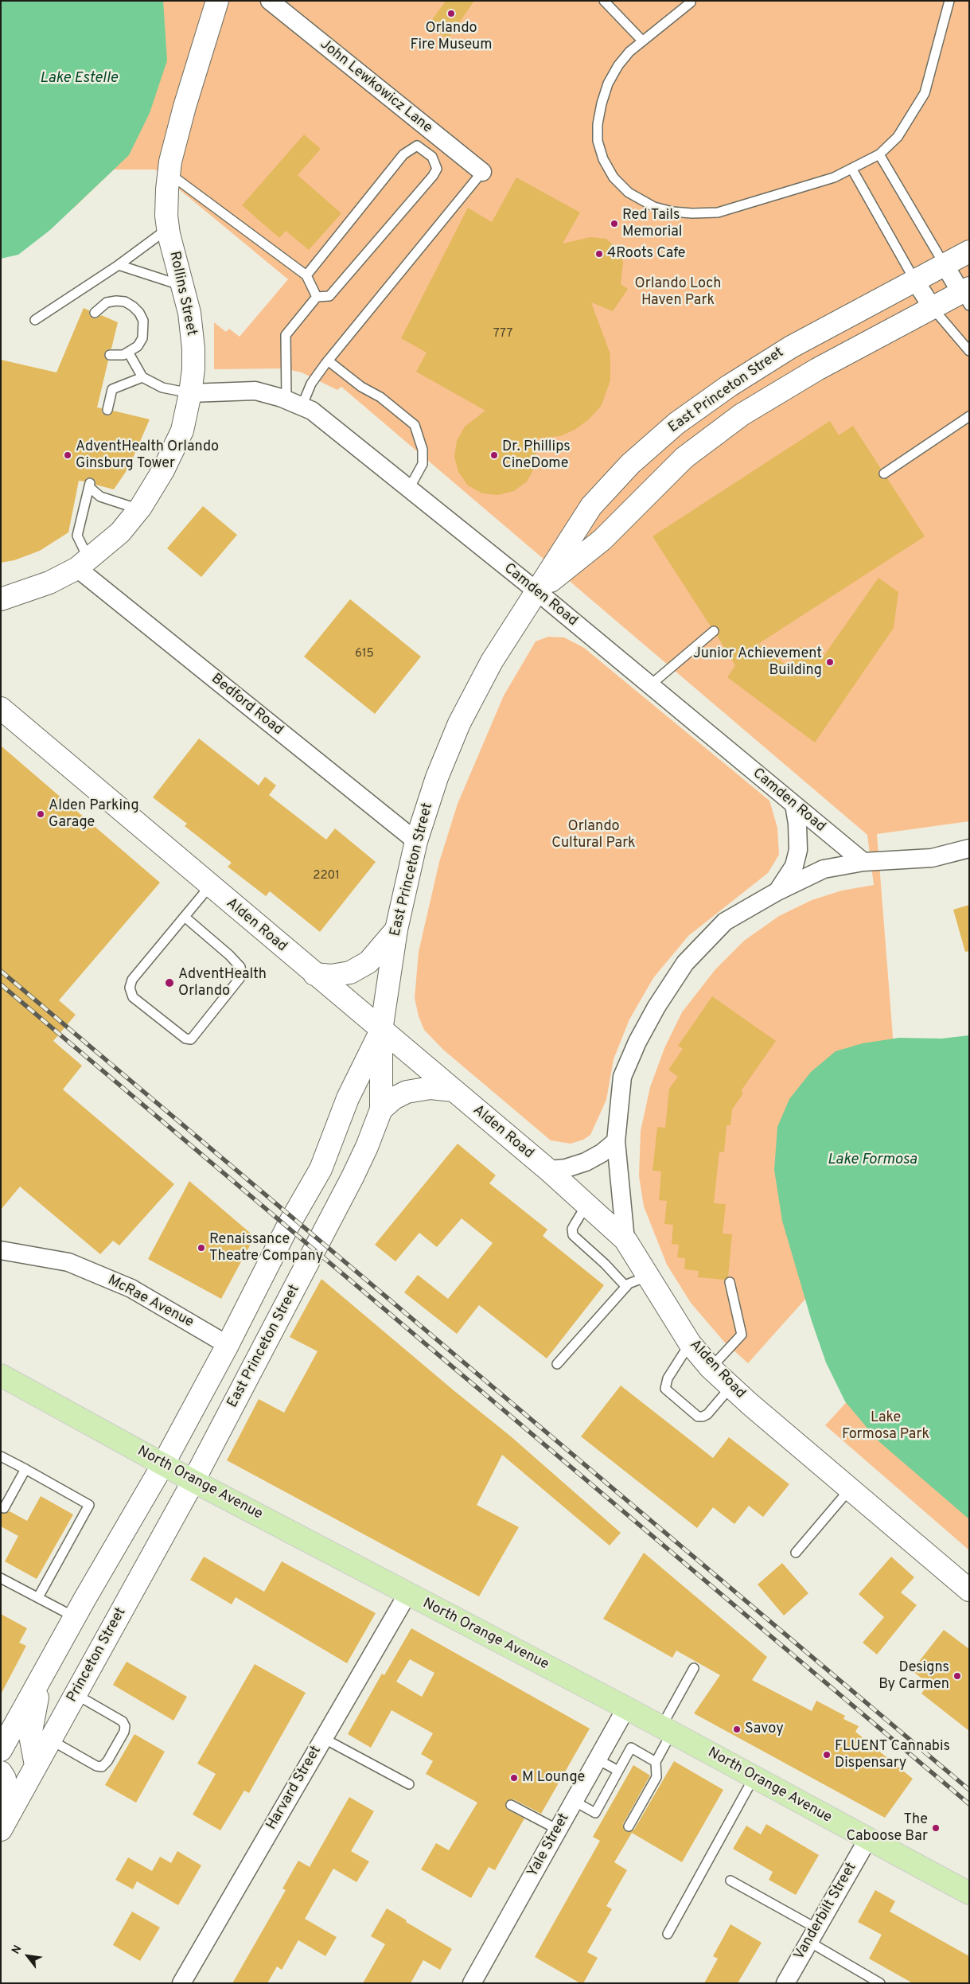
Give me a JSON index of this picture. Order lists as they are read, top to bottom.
{
  "streets": {
    "main road": [
      "Rollins Street",
      "East Princeton Street",
      "Alden Road",
      "North Orange Avenue",
      "Princeton Street"
    ],
    "street": [
      "John Lewkowicz Lane",
      "Camden Road",
      "Bedford Road",
      "McRae Avenue",
      "Harvard Street",
      "Yale Street",
      "Vanderbilt Street"
    ]
  },
  "crossings": [
    ["Rollins Street", "Camden Road"],
    ["Rollins Street", "Bedford Road"],
    ["East Princeton Street", "Camden Road"],
    ["East Princeton Street", "Bedford Road"],
    ["East Princeton Street", "Alden Road"],
    ["East Princeton Street", "McRae Avenue"],
    ["East Princeton Street", "North Orange Avenue"],
    ["East Princeton Street", "Princeton Street"],
    ["North Orange Avenue", "Princeton Street"],
    ["North Orange Avenue", "Harvard Street"],
    ["North Orange Avenue", "Yale Street"],
    ["North Orange Avenue", "Vanderbilt Street"]
  ],
  "water": ["Lake Estelle", "Lake Formosa"],
  "parks": ["Orlando Loch Haven Park", "Orlando Cultural Park", "Lake Formosa Park"],
  "places": [
    "Orlando Fire Museum",
    "Red Tails Memorial",
    "4Roots Cafe",
    "AdventHealth Orlando Ginsburg Tower",
    "Dr. Phillips CineDome",
    "Junior Achievement Building",
    "Alden Parking Garage",
    "AdventHealth Orlando",
    "Renaissance Theatre Company",
    "Designs By Carmen",
    "Savoy",
    "FLUENT Cannabis Dispensary",
    "M Lounge",
    "The Caboose Bar"
  ],
  "house_numbers": ["777", "615", "2201"],
  "north": "top left"
}
